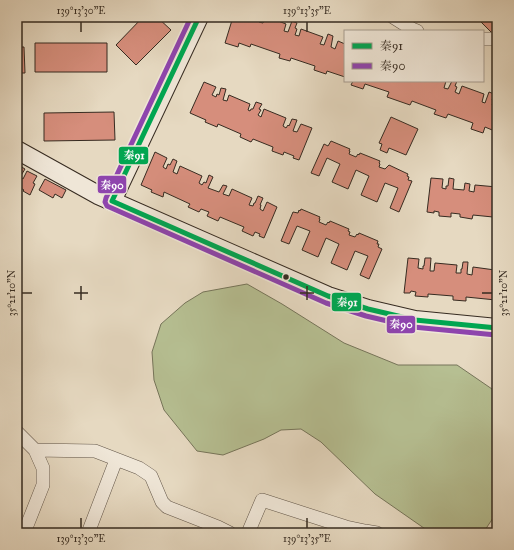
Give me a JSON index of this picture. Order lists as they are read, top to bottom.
{
  "lines": ["transit line 秦91", "transit line 秦90"],
  "legend": ["秦91", "秦90"],
  "coordinates": ["139°13'30\"E", "139°13'35\"E", "35°21'10\"N"]
}
